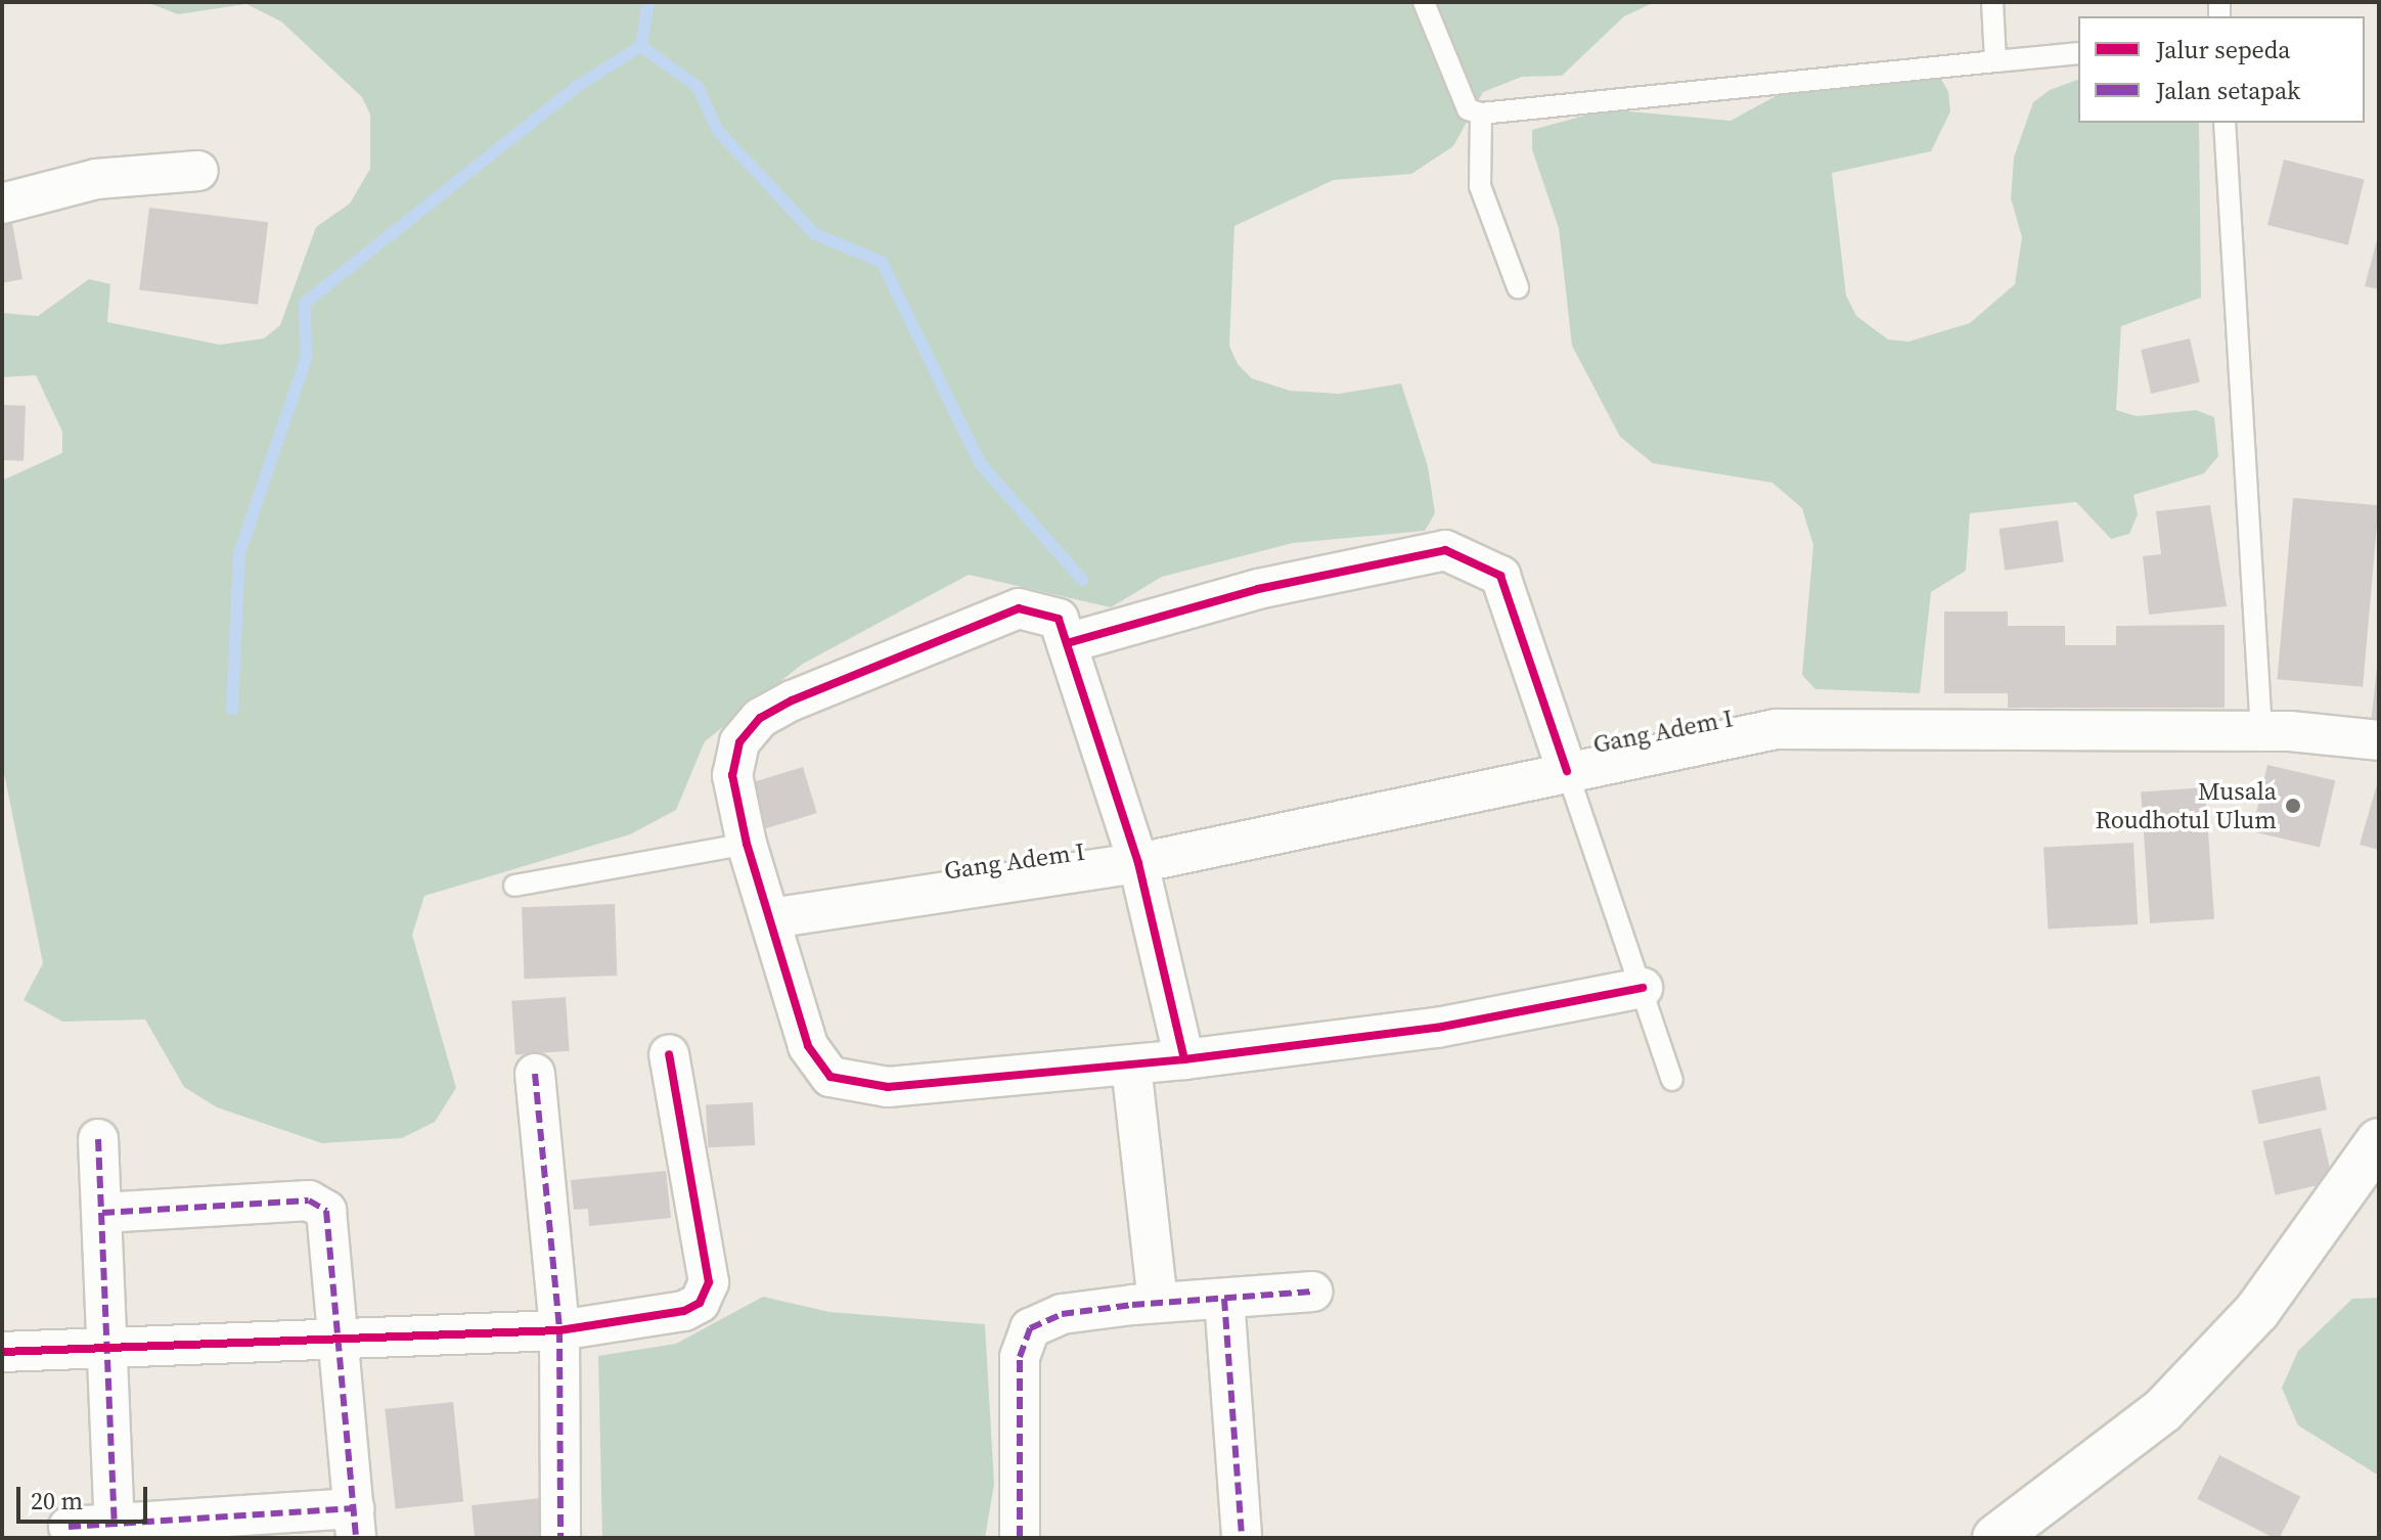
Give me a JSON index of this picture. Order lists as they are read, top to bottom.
{
  "streets": {
    "street": ["Gang Adem I"]
  },
  "places": ["Musala Roudhotul Ulum"],
  "legend": ["Jalur sepeda", "Jalan setapak"],
  "scale_bar": "20 m"
}
